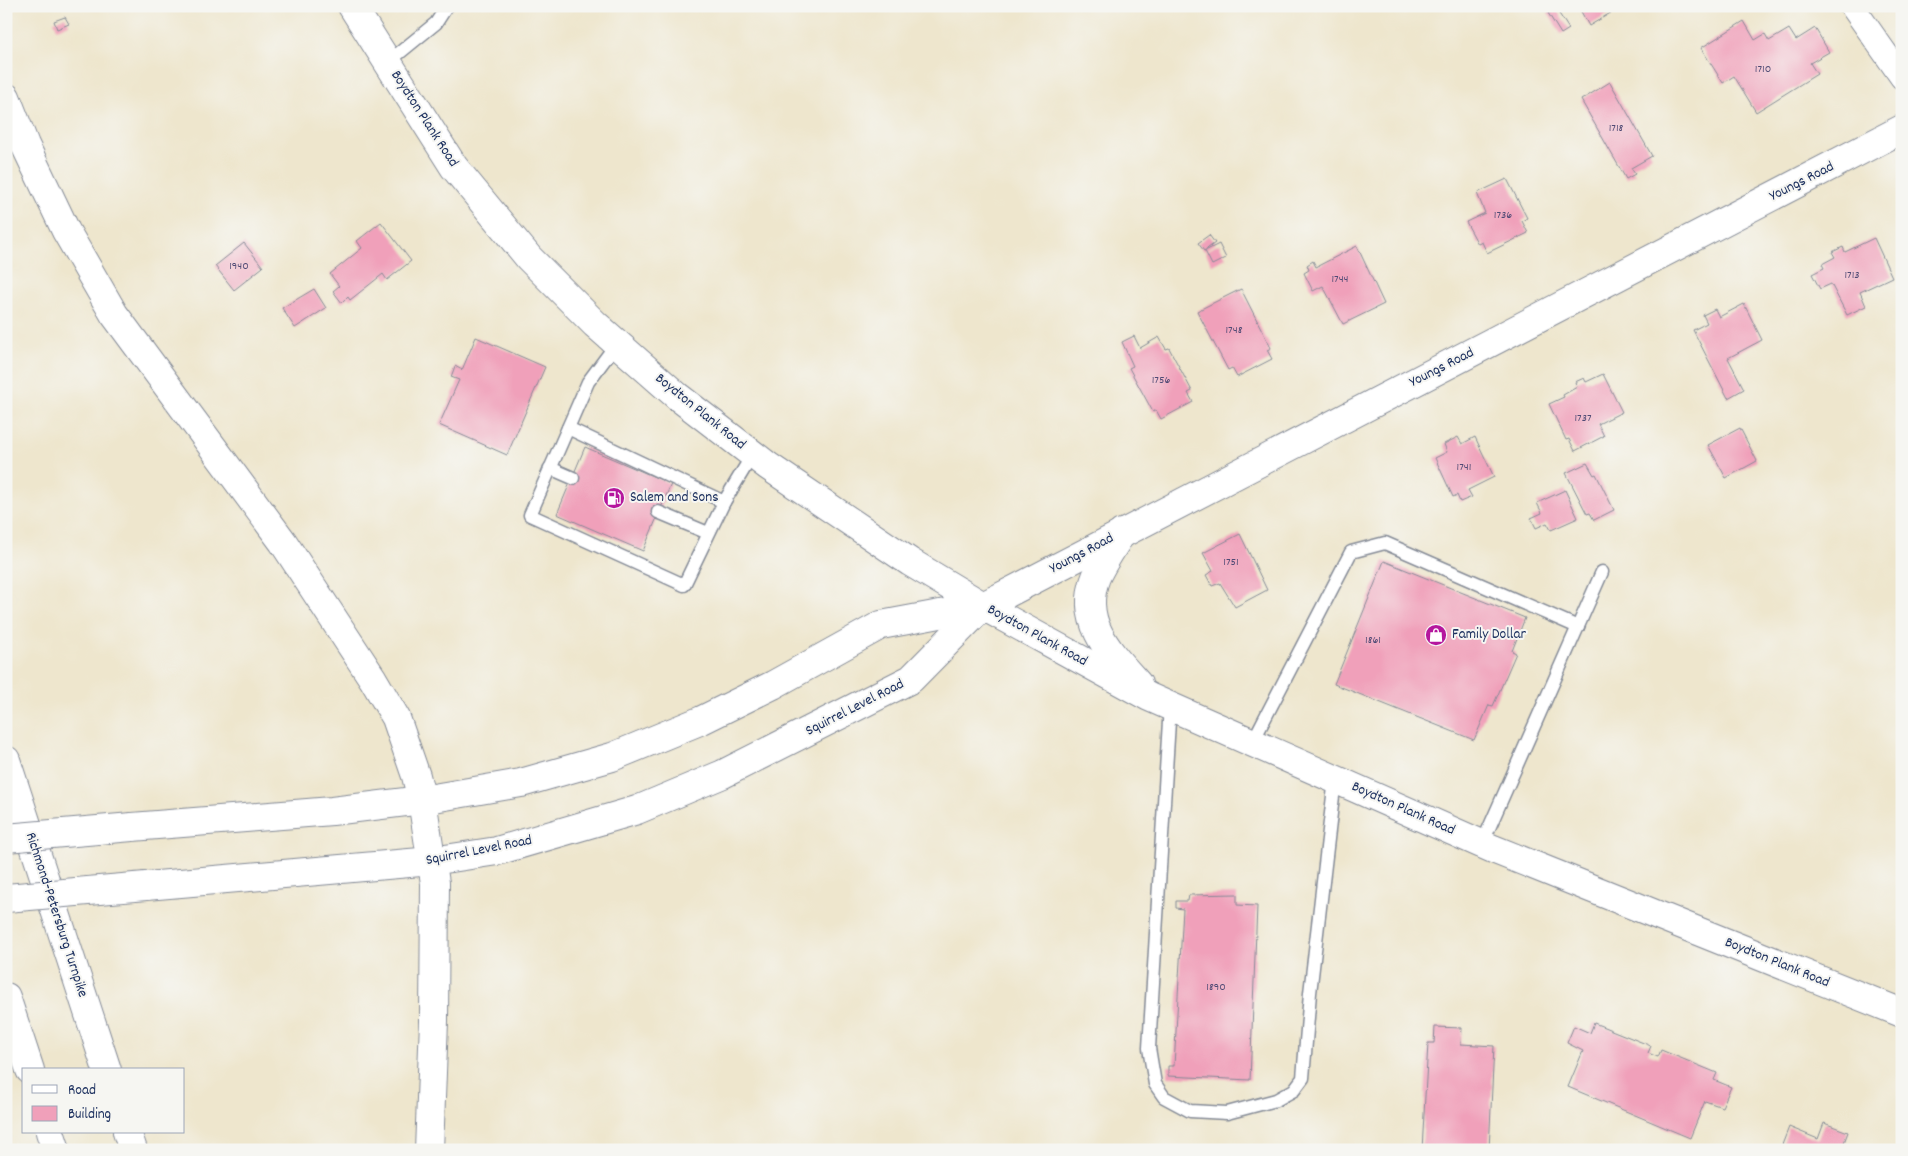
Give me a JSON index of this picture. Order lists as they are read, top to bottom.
{
  "streets": {
    "main road": [
      "Boydton Plank Road",
      "Youngs Road",
      "Squirrel Level Road",
      "Richmond-Petersburg Turnpike"
    ]
  },
  "crossings": [
    ["Boydton Plank Road", "Youngs Road"],
    ["Boydton Plank Road", "Squirrel Level Road"],
    ["Youngs Road", "Squirrel Level Road"]
  ],
  "places": {
    "fuel station": ["Salem and Sons"],
    "shop": ["Family Dollar"]
  },
  "house_numbers": [
    "1710",
    "1718",
    "1736",
    "1940",
    "1713",
    "1744",
    "1748",
    "1756",
    "1737",
    "1741",
    "1751",
    "1861",
    "1890"
  ],
  "legend": ["Road", "Building"]
}
